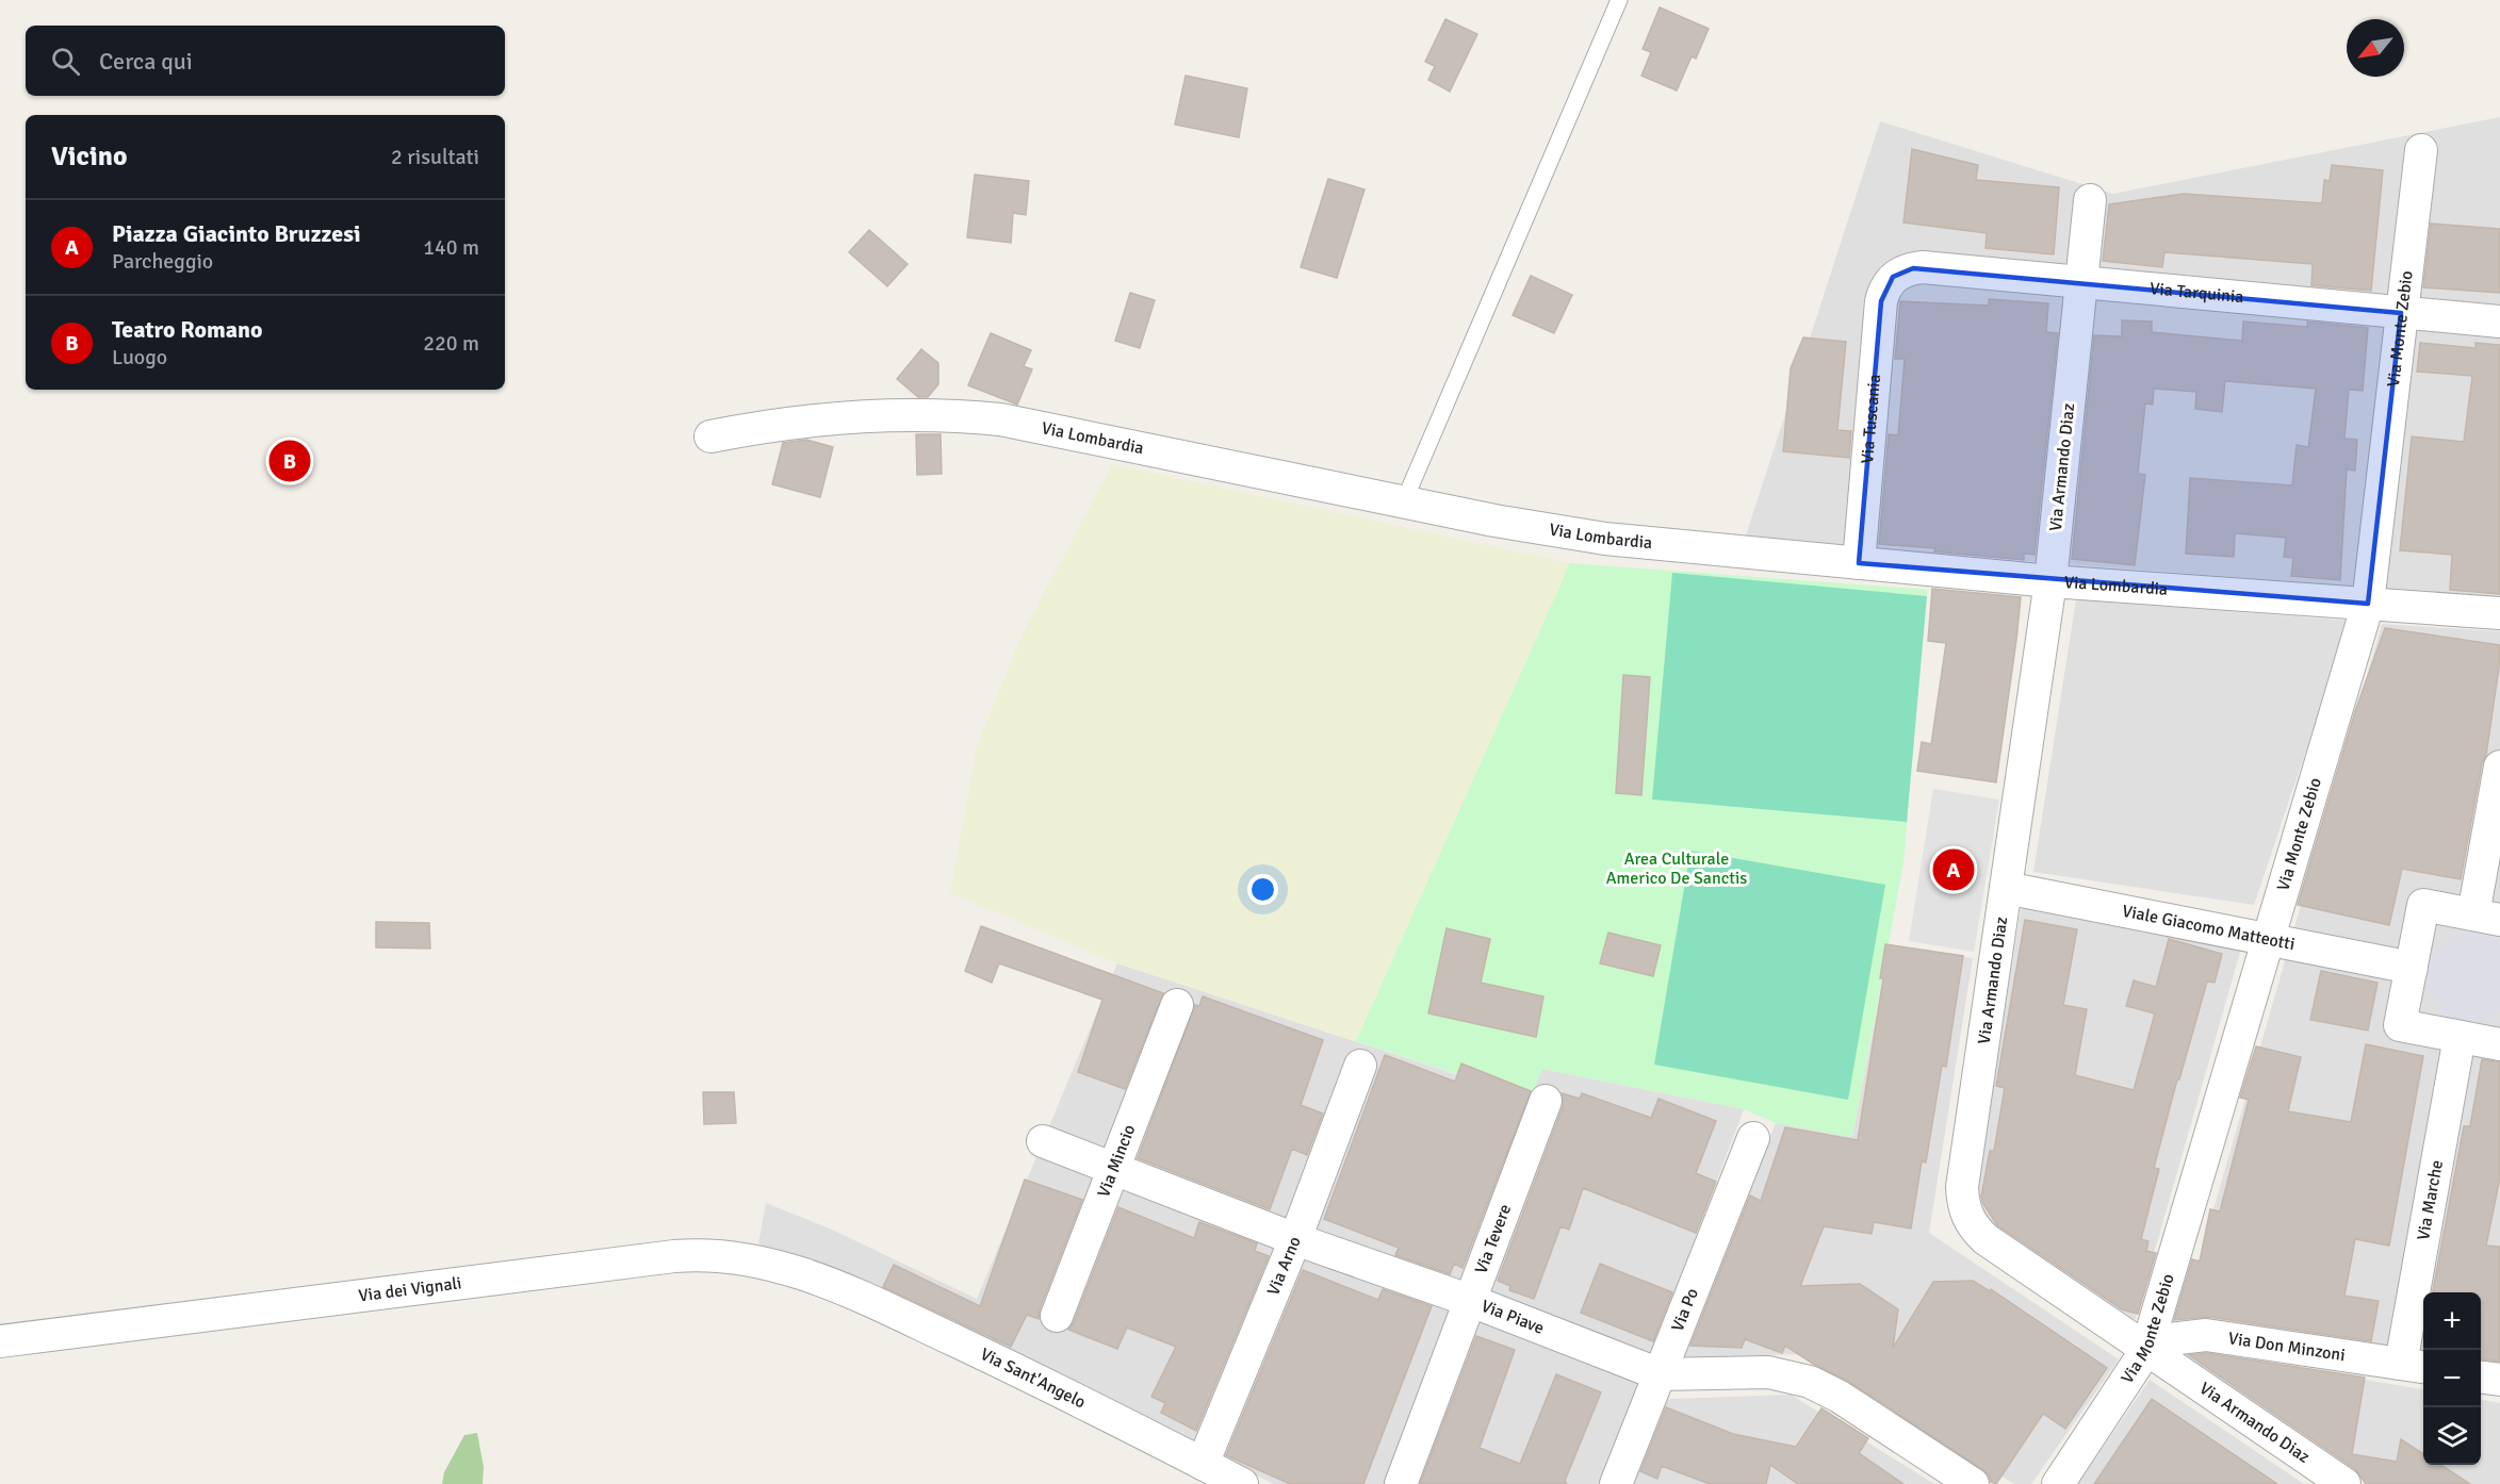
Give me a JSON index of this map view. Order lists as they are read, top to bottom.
{
  "streets": {
    "street": [
      "Via Tarquinia",
      "Via Monte Zebio",
      "Via Tuscania",
      "Via Lombardia",
      "Via Armando Diaz",
      "Viale Giacomo Matteotti",
      "Via Mincio",
      "Via Marche",
      "Via Tevere",
      "Via Arno",
      "Via dei Vignali",
      "Via Po",
      "Via Piave",
      "Via Don Minzoni",
      "Via Sant'Angelo"
    ]
  },
  "crossings": [
    ["Via Tarquinia", "Via Monte Zebio"],
    ["Via Tarquinia", "Via Tuscania"],
    ["Via Tarquinia", "Via Armando Diaz"],
    ["Via Monte Zebio", "Via Lombardia"],
    ["Via Monte Zebio", "Via Armando Diaz"],
    ["Via Monte Zebio", "Viale Giacomo Matteotti"],
    ["Via Monte Zebio", "Via Don Minzoni"],
    ["Via Tuscania", "Via Lombardia"],
    ["Via Lombardia", "Via Armando Diaz"],
    ["Via Armando Diaz", "Viale Giacomo Matteotti"],
    ["Via Armando Diaz", "Via Don Minzoni"],
    ["Via Mincio", "Via Piave"],
    ["Via Marche", "Via Don Minzoni"],
    ["Via Tevere", "Via Piave"],
    ["Via Arno", "Via Piave"],
    ["Via Arno", "Via Sant'Angelo"],
    ["Via dei Vignali", "Via Sant'Angelo"],
    ["Via Po", "Via Piave"]
  ],
  "parks": ["Area Culturale Americo De Sanctis"],
  "north": "bottom left",
  "page": {
    "search": "Cerca qui",
    "heading": ["Vicino", "2 risultati"],
    "list": [
      {
        "mark": "A",
        "name": "Piazza Giacinto Bruzzesi",
        "note": "Parcheggio",
        "value": "140 m"
      },
      {
        "mark": "B",
        "name": "Teatro Romano",
        "note": "Luogo",
        "value": "220 m"
      }
    ],
    "pins": ["B", "A"],
    "map_buttons": ["+", "−"]
  }
}
